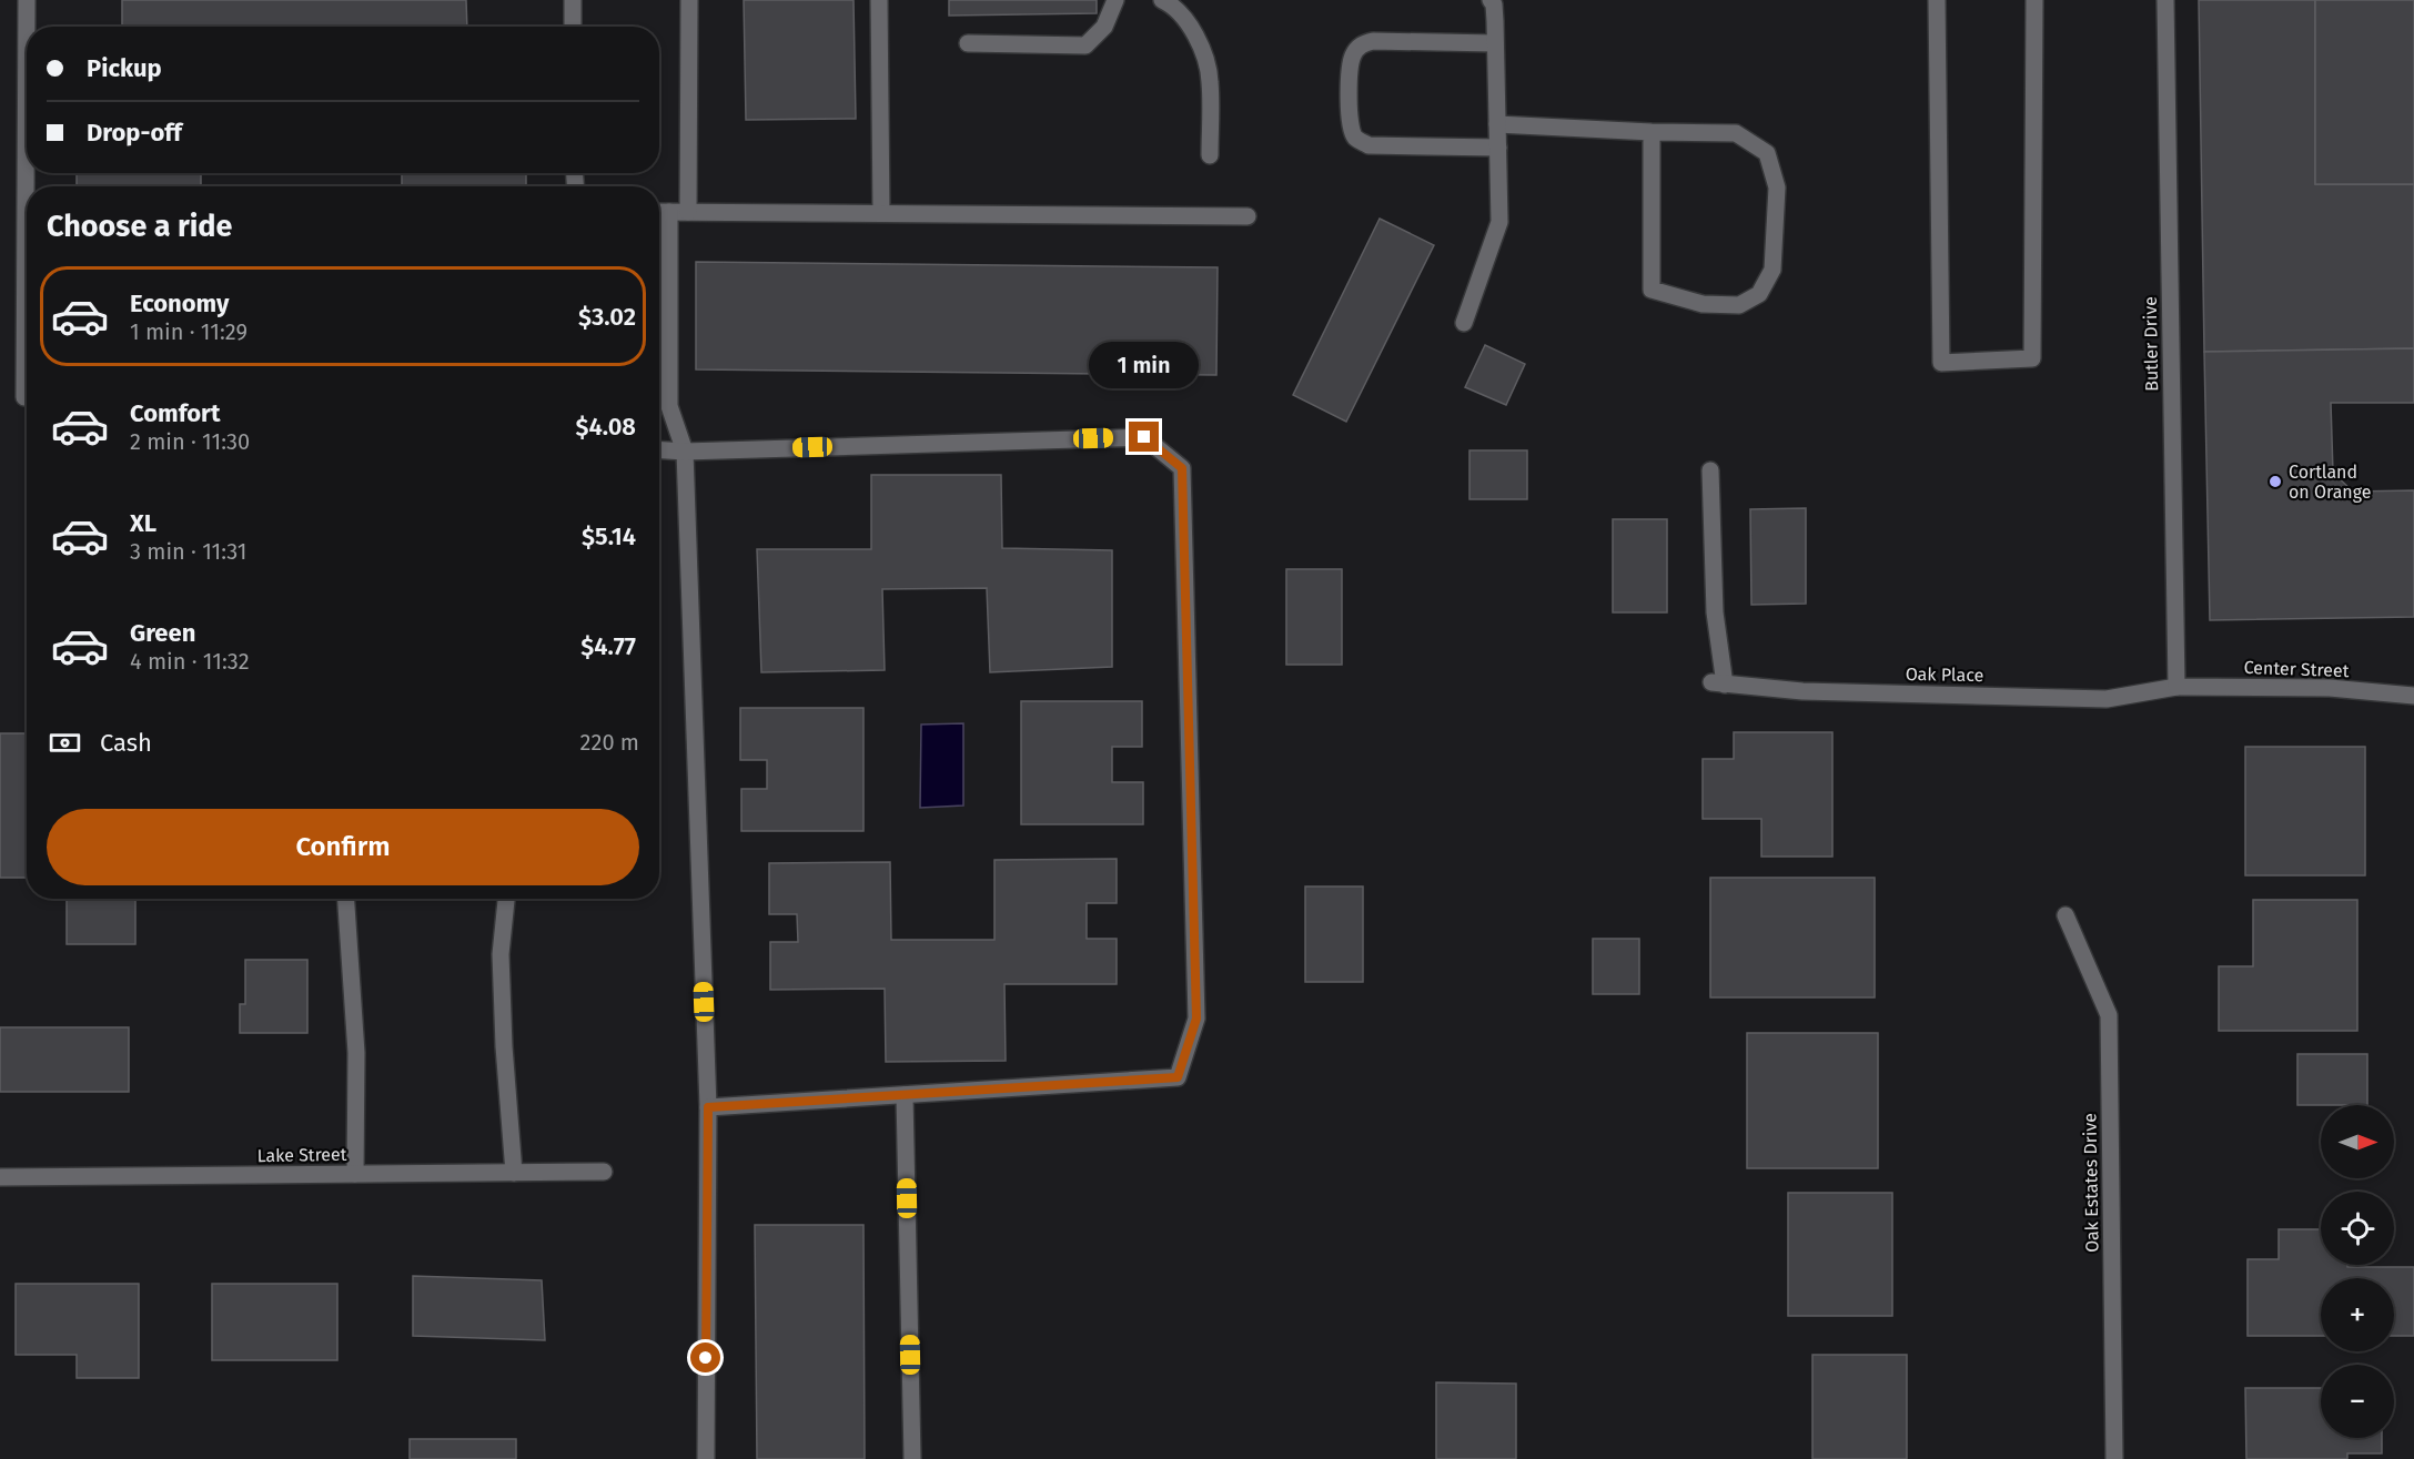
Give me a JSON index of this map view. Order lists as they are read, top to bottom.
{
  "streets": {
    "street": [
      "Butler Drive",
      "Center Street",
      "Oak Place",
      "Lake Street",
      "Oak Estates Drive"
    ]
  },
  "crossings": [
    ["Butler Drive", "Center Street"],
    ["Butler Drive", "Oak Place"],
    ["Center Street", "Oak Place"]
  ],
  "places": ["Cortland on Orange"],
  "north": "right",
  "page": {
    "banner": ["Pickup", "Drop-off"],
    "heading": "Choose a ride",
    "list": [
      {
        "name": "Economy",
        "note": "1 min · 11:29",
        "value": "$3.02"
      },
      {
        "name": "Comfort",
        "note": "2 min · 11:30",
        "value": "$4.08"
      },
      {
        "name": "XL",
        "note": "3 min · 11:31",
        "value": "$5.14"
      },
      {
        "name": "Green",
        "note": "4 min · 11:32",
        "value": "$4.77"
      }
    ],
    "bubble": "1 min",
    "pay": ["Cash", "220 m"],
    "buttons": "Confirm",
    "map_buttons": ["+", "−"]
  }
}
